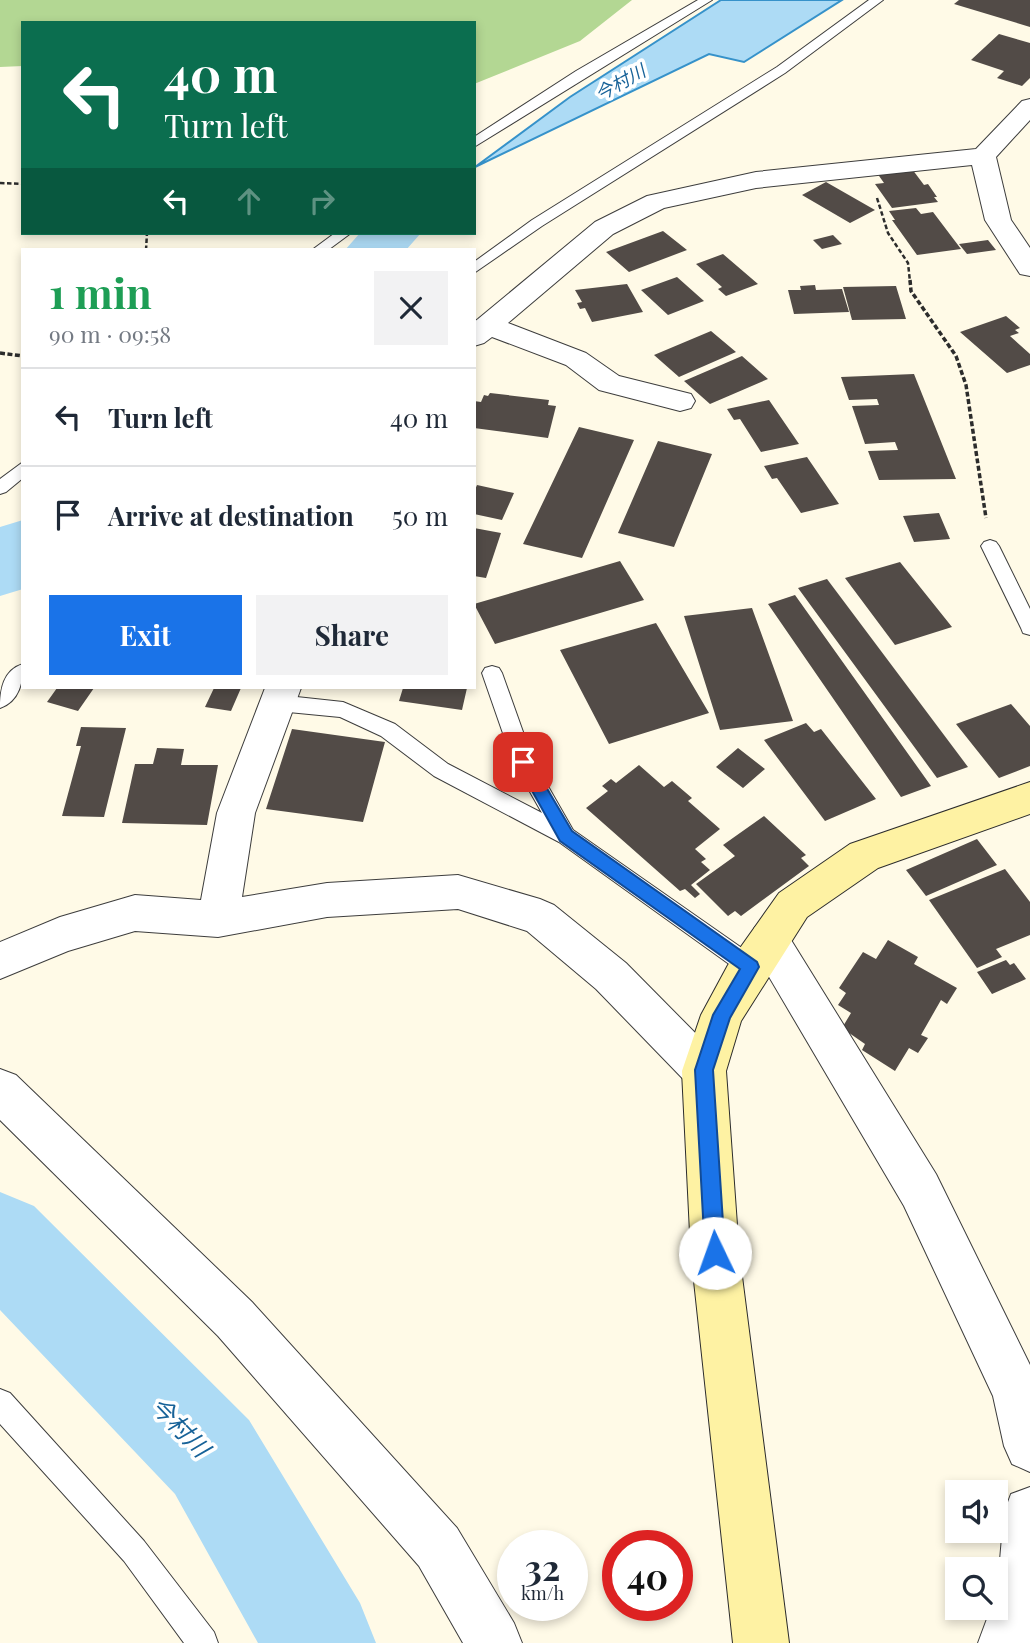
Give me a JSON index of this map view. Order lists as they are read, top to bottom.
{
  "water": ["今村川"],
  "page": {
    "turn": ["40 m", "Turn left"],
    "heading": ["1 min", "90 m · 09:58"],
    "list": [
      {
        "name": "Turn left",
        "value": "40 m"
      },
      {
        "name": "Arrive at destination",
        "value": "50 m"
      }
    ],
    "buttons": ["Exit", "Share"],
    "speed": "32 km/h",
    "limit": "40"
  }
}
